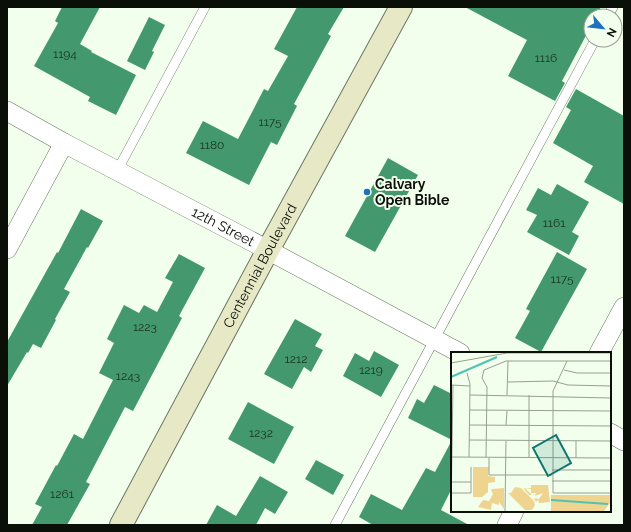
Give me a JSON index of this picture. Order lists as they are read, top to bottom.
{
  "streets": {
    "main road": ["Centennial Boulevard"],
    "street": ["12th Street"]
  },
  "crossings": [
    ["12th Street", "Centennial Boulevard"]
  ],
  "places": ["Calvary Open Bible"],
  "house_numbers": [
    "1194",
    "1116",
    "1175",
    "1180",
    "1161",
    "1175",
    "1223",
    "1212",
    "1219",
    "1243",
    "1232",
    "1261"
  ],
  "north": "bottom right"
}
